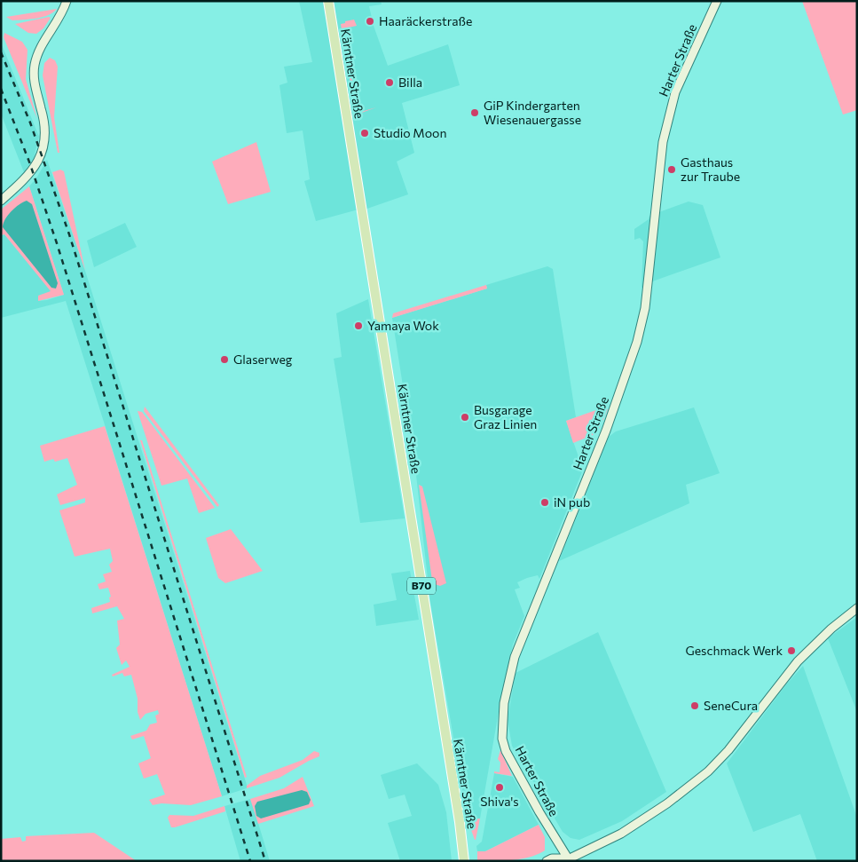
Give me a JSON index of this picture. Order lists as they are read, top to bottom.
{
  "streets": {
    "main road": ["Harter Straße", "Kärntner Straße", "B70"]
  },
  "places": [
    "Haaräckerstraße",
    "Billa",
    "GiP Kindergarten Wiesenauergasse",
    "Studio Moon",
    "Gasthaus zur Traube",
    "Yamaya Wok",
    "Glaserweg",
    "Busgarage Graz Linien",
    "iN pub",
    "Geschmack Werk",
    "SeneCura",
    "Shiva's"
  ]
}
